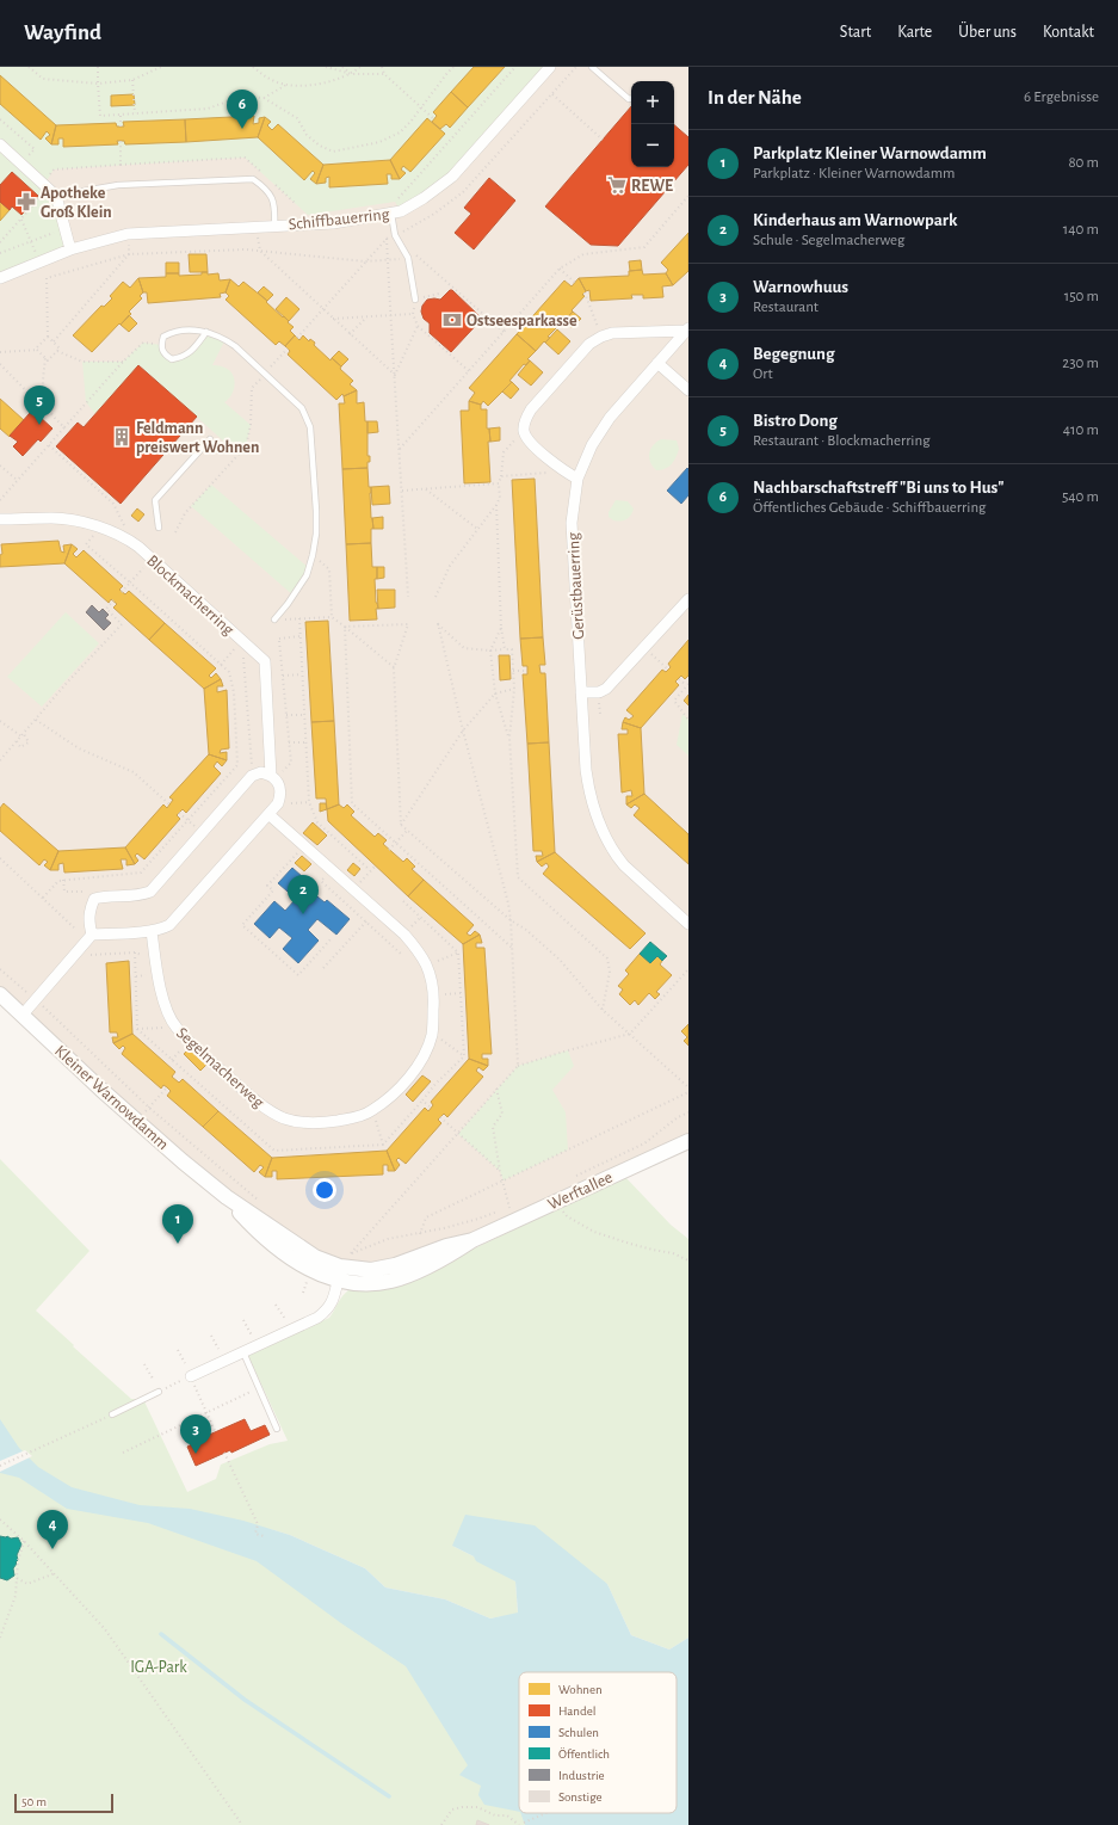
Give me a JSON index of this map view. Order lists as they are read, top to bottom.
{
  "streets": {
    "street": [
      "Schiffbauerring",
      "Gerüstbauerring",
      "Blockmacherring",
      "Segelmacherweg",
      "Kleiner Warnowdamm",
      "Werftallee"
    ]
  },
  "crossings": [
    ["Kleiner Warnowdamm", "Werftallee"]
  ],
  "parks": ["IGA-Park"],
  "places": {
    "supermarket": ["REWE"],
    "pharmacy": ["Apotheke Groß Klein"],
    "bank": ["Ostseesparkasse"],
    "building": ["Feldmann preiswert Wohnen"]
  },
  "legend": [
    "Wohnen",
    "Handel",
    "Schulen",
    "Öffentlich",
    "Industrie",
    "Sonstige"
  ],
  "scale_bar": "50 m",
  "page": {
    "header": "Wayfind",
    "nav": [
      "Start",
      "Karte",
      "Über uns",
      "Kontakt"
    ],
    "heading": ["In der Nähe", "6 Ergebnisse"],
    "map_buttons": ["+", "−"],
    "pins": [
      "6",
      "5",
      "2",
      "1",
      "3",
      "4"
    ],
    "list": [
      {
        "mark": "1",
        "name": "Parkplatz Kleiner Warnowdamm",
        "note": "Parkplatz · Kleiner Warnowdamm",
        "value": "80 m"
      },
      {
        "mark": "2",
        "name": "Kinderhaus am Warnowpark",
        "note": "Schule · Segelmacherweg",
        "value": "140 m"
      },
      {
        "mark": "3",
        "name": "Warnowhuus",
        "note": "Restaurant",
        "value": "150 m"
      },
      {
        "mark": "4",
        "name": "Begegnung",
        "note": "Ort",
        "value": "230 m"
      },
      {
        "mark": "5",
        "name": "Bistro Dong",
        "note": "Restaurant · Blockmacherring",
        "value": "410 m"
      },
      {
        "mark": "6",
        "name": "Nachbarschaftstreff \"Bi uns to Hus\"",
        "note": "Öffentliches Gebäude · Schiffbauerring",
        "value": "540 m"
      }
    ],
    "scale": "50 m"
  }
}
